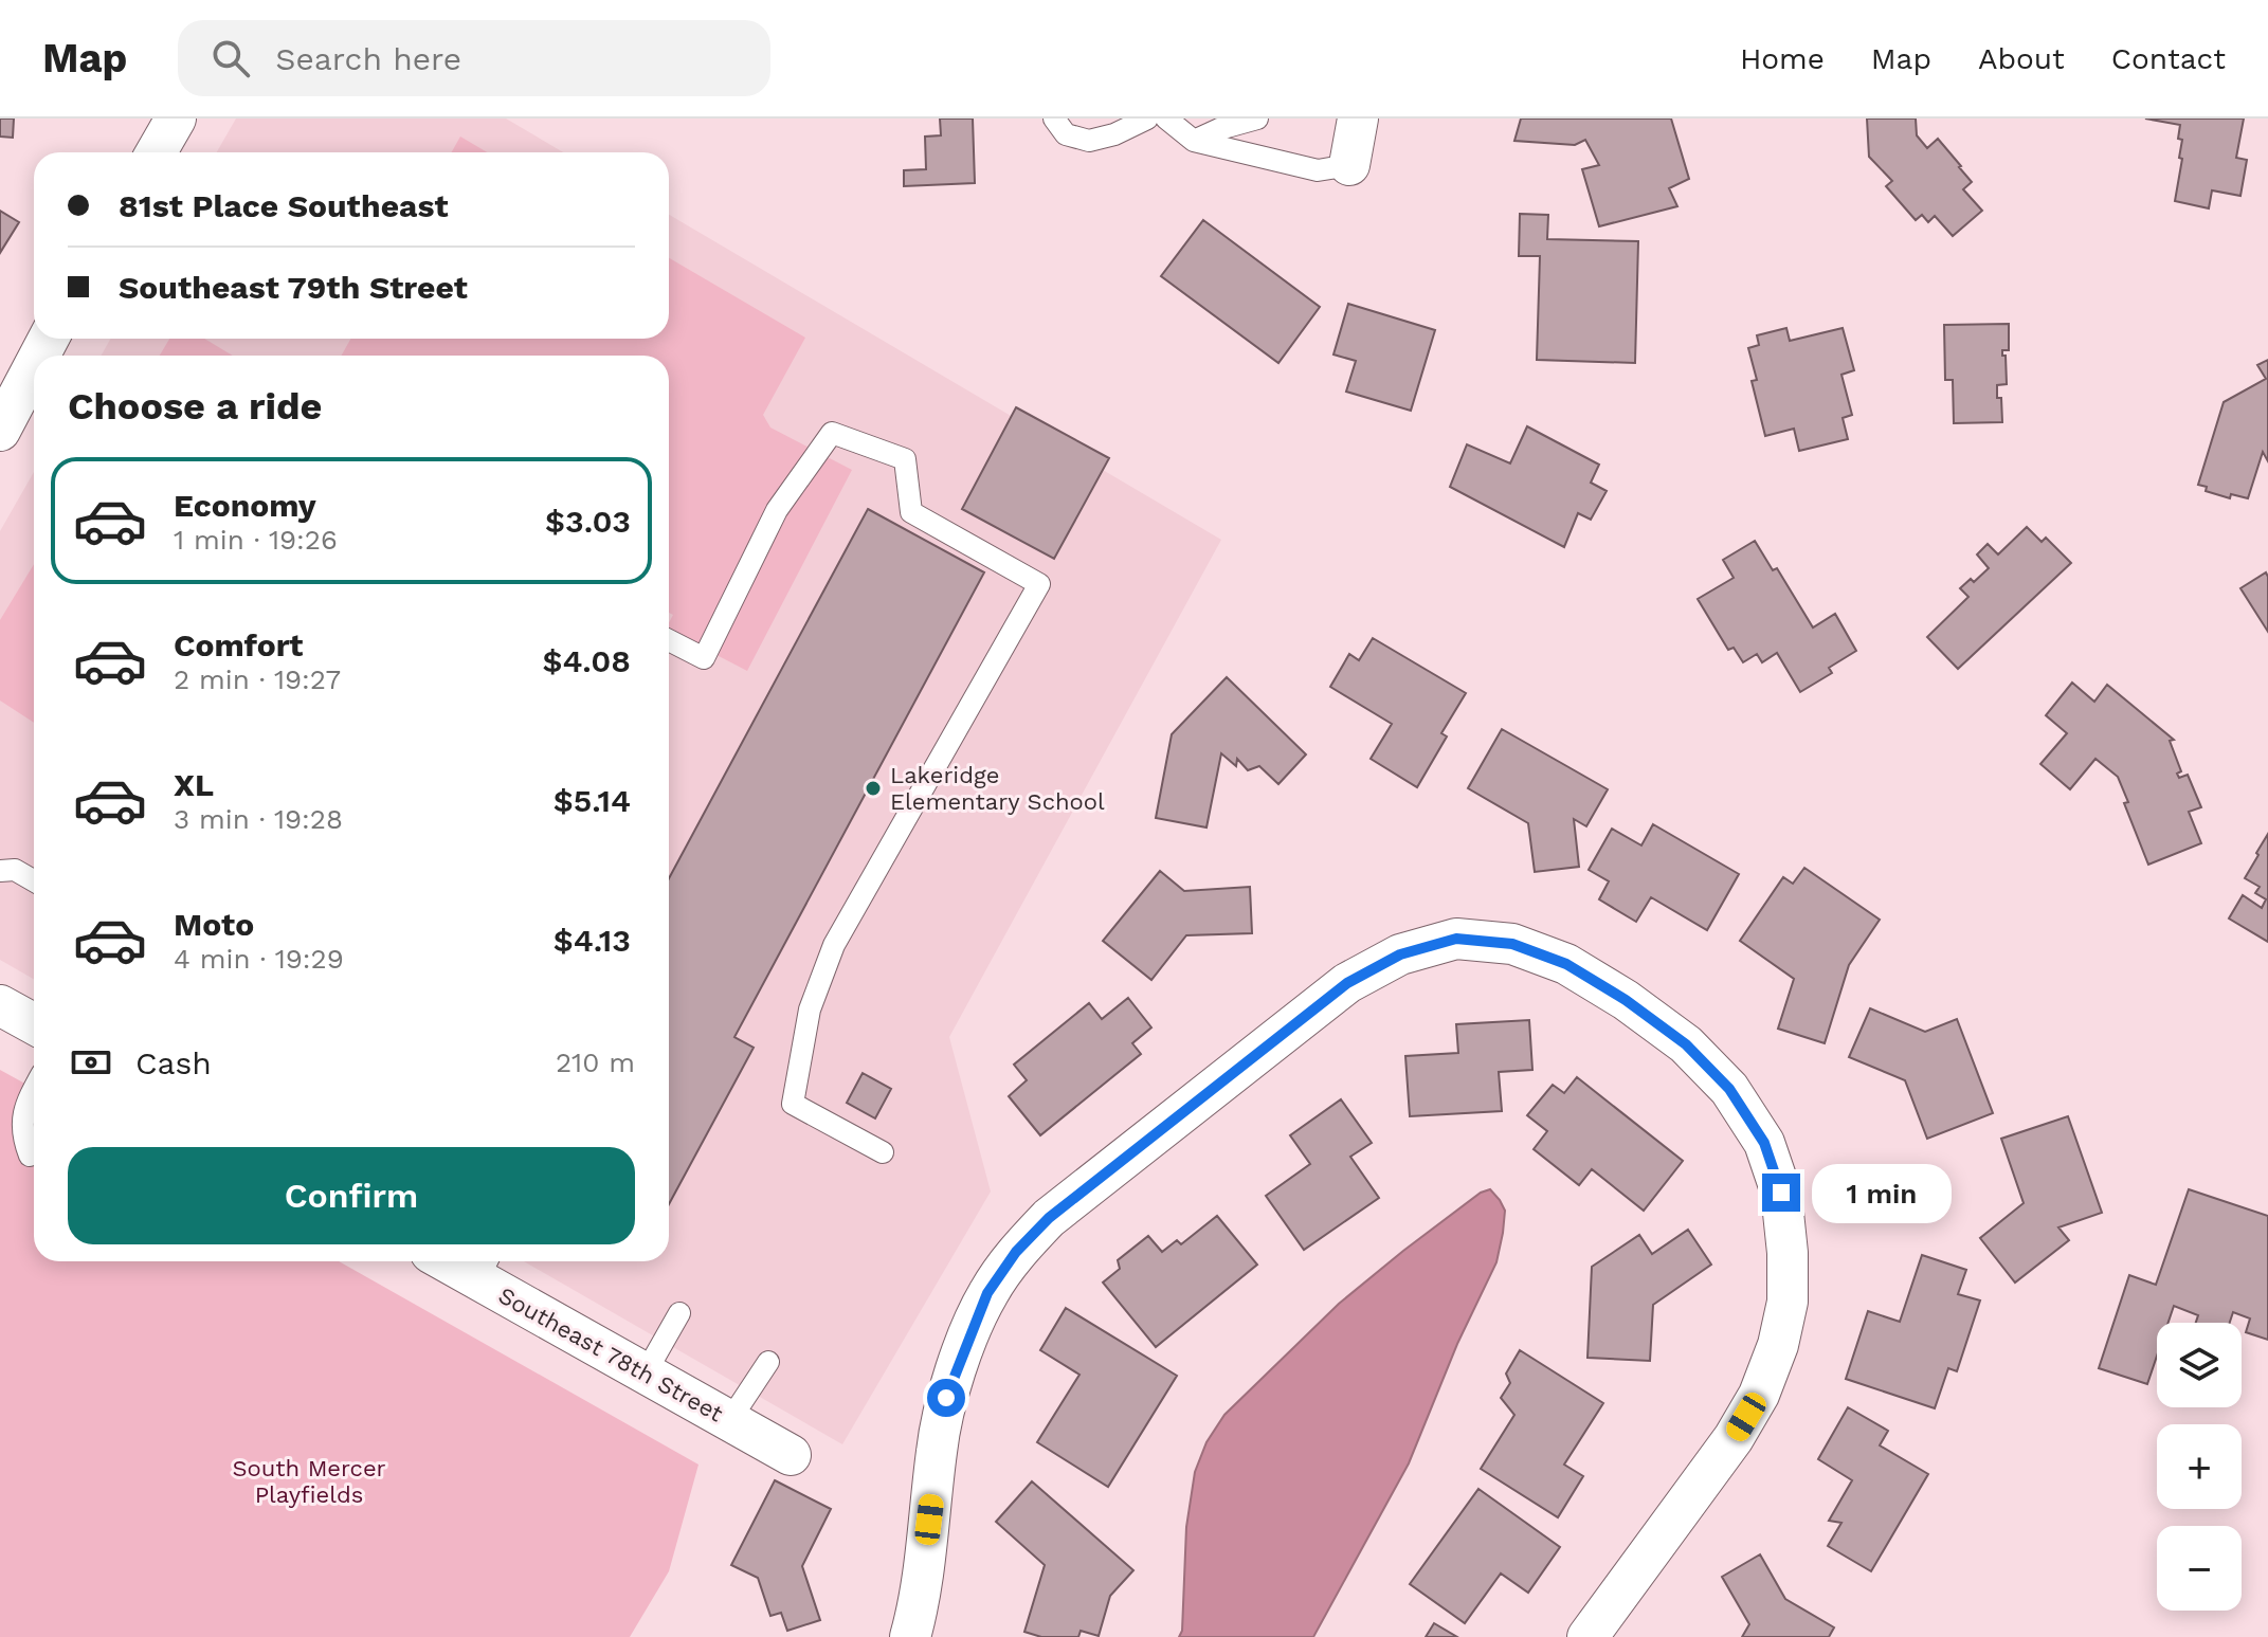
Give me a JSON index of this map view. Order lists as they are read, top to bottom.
{
  "streets": {
    "street": ["Southeast 78th Street"]
  },
  "parks": ["South Mercer Playfields"],
  "places": ["Lakeridge Elementary School"],
  "page": {
    "header": "Map",
    "search": "Search here",
    "nav": [
      "Home",
      "Map",
      "About",
      "Contact"
    ],
    "banner": ["81st Place Southeast", "Southeast 79th Street"],
    "heading": "Choose a ride",
    "list": [
      {
        "name": "Economy",
        "note": "1 min · 19:26",
        "value": "$3.03"
      },
      {
        "name": "Comfort",
        "note": "2 min · 19:27",
        "value": "$4.08"
      },
      {
        "name": "XL",
        "note": "3 min · 19:28",
        "value": "$5.14"
      },
      {
        "name": "Moto",
        "note": "4 min · 19:29",
        "value": "$4.13"
      }
    ],
    "pay": ["Cash", "210 m"],
    "buttons": "Confirm",
    "bubble": "1 min",
    "map_buttons": ["+", "−"]
  }
}
